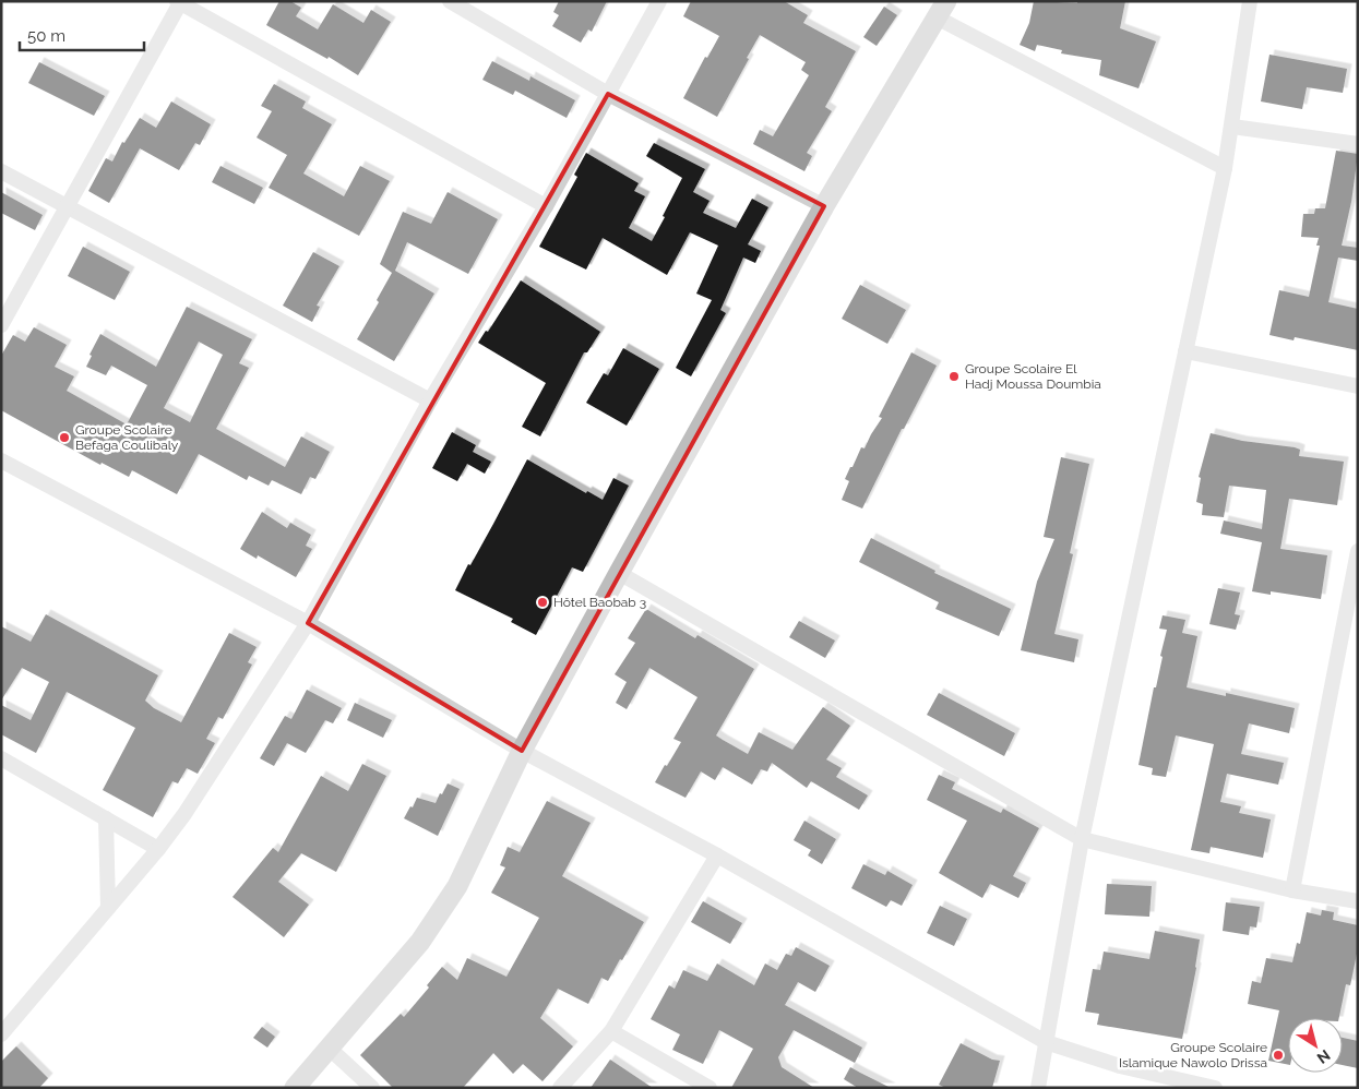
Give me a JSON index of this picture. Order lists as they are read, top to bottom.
{
  "places": [
    "Groupe Scolaire El Hadj Moussa Doumbia",
    "Groupe Scolaire Befaga Coulibaly",
    "Hôtel Baobab 3",
    "Groupe Scolaire Islamique Nawolo Drissa"
  ],
  "scale_bar": "50 m",
  "north": "bottom right"
}
